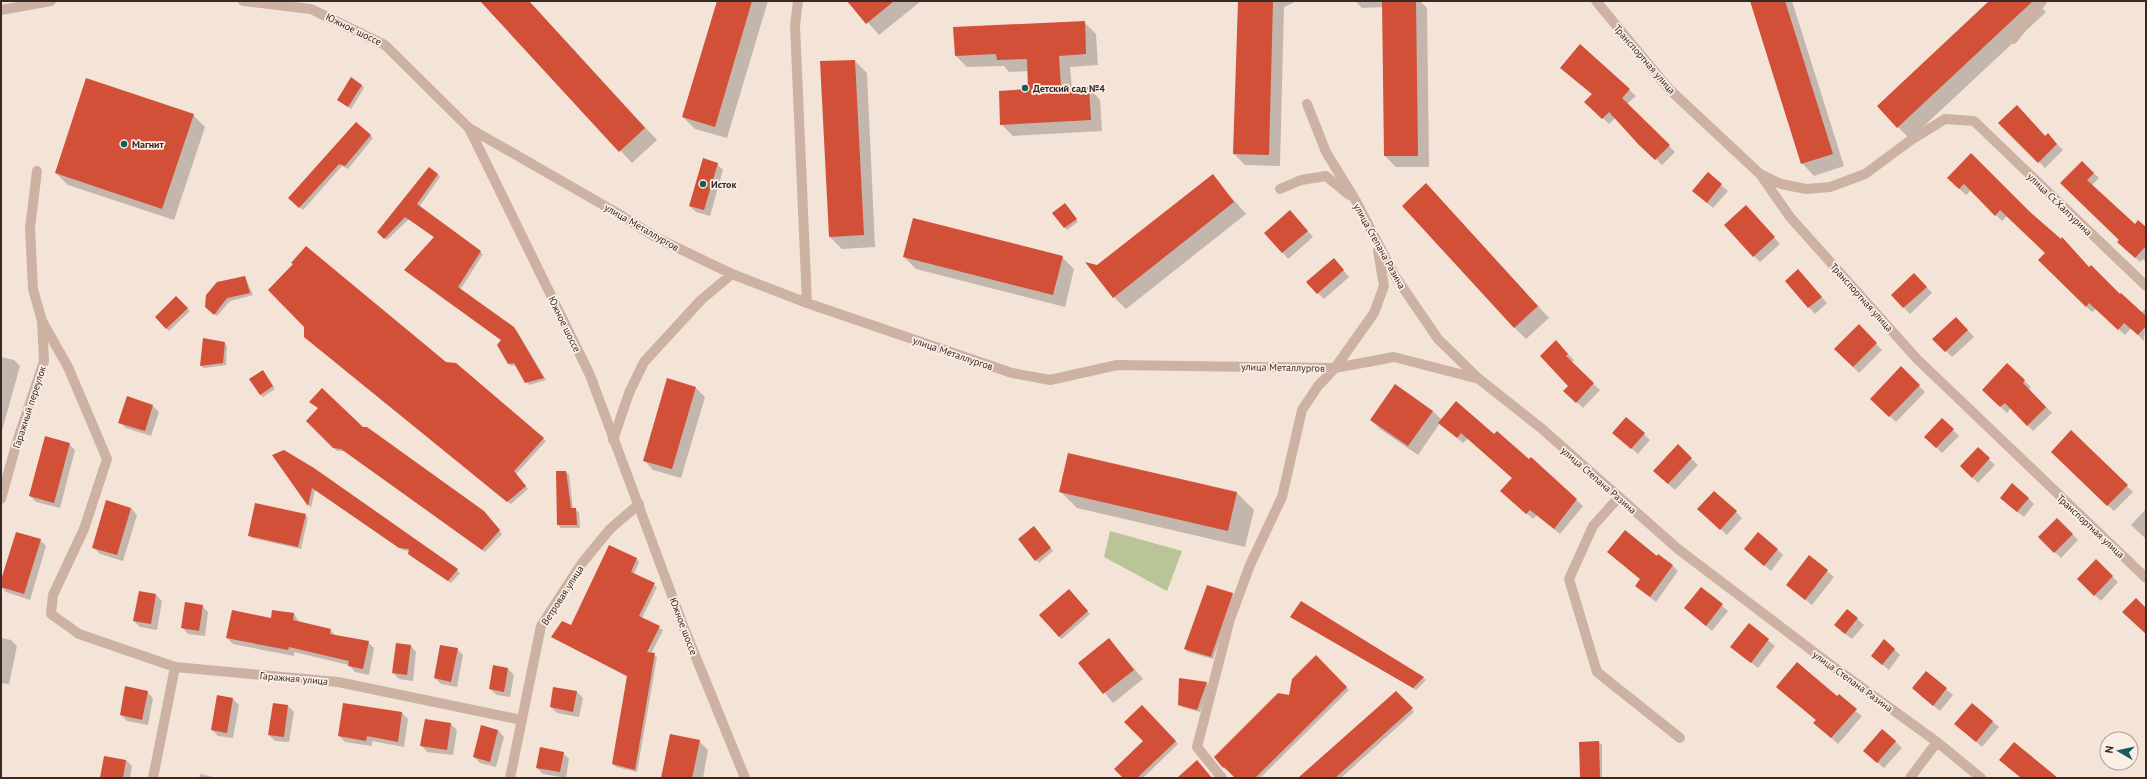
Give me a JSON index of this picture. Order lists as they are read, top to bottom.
{
  "streets": {
    "street": [
      "Южное шоссе",
      "Транспортная улица",
      "улица Ст.Халтурина",
      "улица Металлургов",
      "улица Степана Разина",
      "Гаражный переулок",
      "Ветровая улица",
      "Гаражная улица"
    ]
  },
  "crossings": [
    ["Южное шоссе", "улица Металлургов"],
    ["Южное шоссе", "Ветровая улица"],
    ["Транспортная улица", "улица Ст.Халтурина"],
    ["улица Металлургов", "улица Степана Разина"],
    ["Гаражный переулок", "Гаражная улица"],
    ["Ветровая улица", "Гаражная улица"]
  ],
  "places": ["Детский сад №4", "Магнит", "Исток"],
  "north": "left"
}
